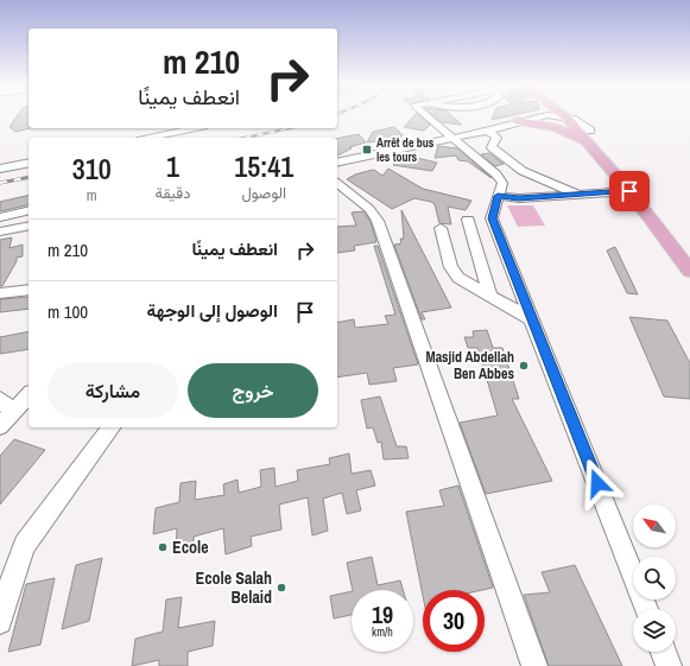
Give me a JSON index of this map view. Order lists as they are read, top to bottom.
{
  "places": {
    "transit": ["Arrêt de bus les tours"],
    "other": ["Masjid Abdellah Ben Abbes", "Ecole", "Ecole Salah Belaid"]
  },
  "north": "top left",
  "page": {
    "turn": ["210 m", "انعطف يمينًا"],
    "eta": [
      "15:41",
      "الوصول",
      "1",
      "دقيقة",
      "310",
      "m"
    ],
    "list": [
      {
        "name": "انعطف يمينًا",
        "value": "210 m"
      },
      {
        "name": "الوصول إلى الوجهة",
        "value": "100 m"
      }
    ],
    "buttons": ["خروج", "مشاركة"],
    "speed": "19 km/h",
    "limit": "30"
  }
}
